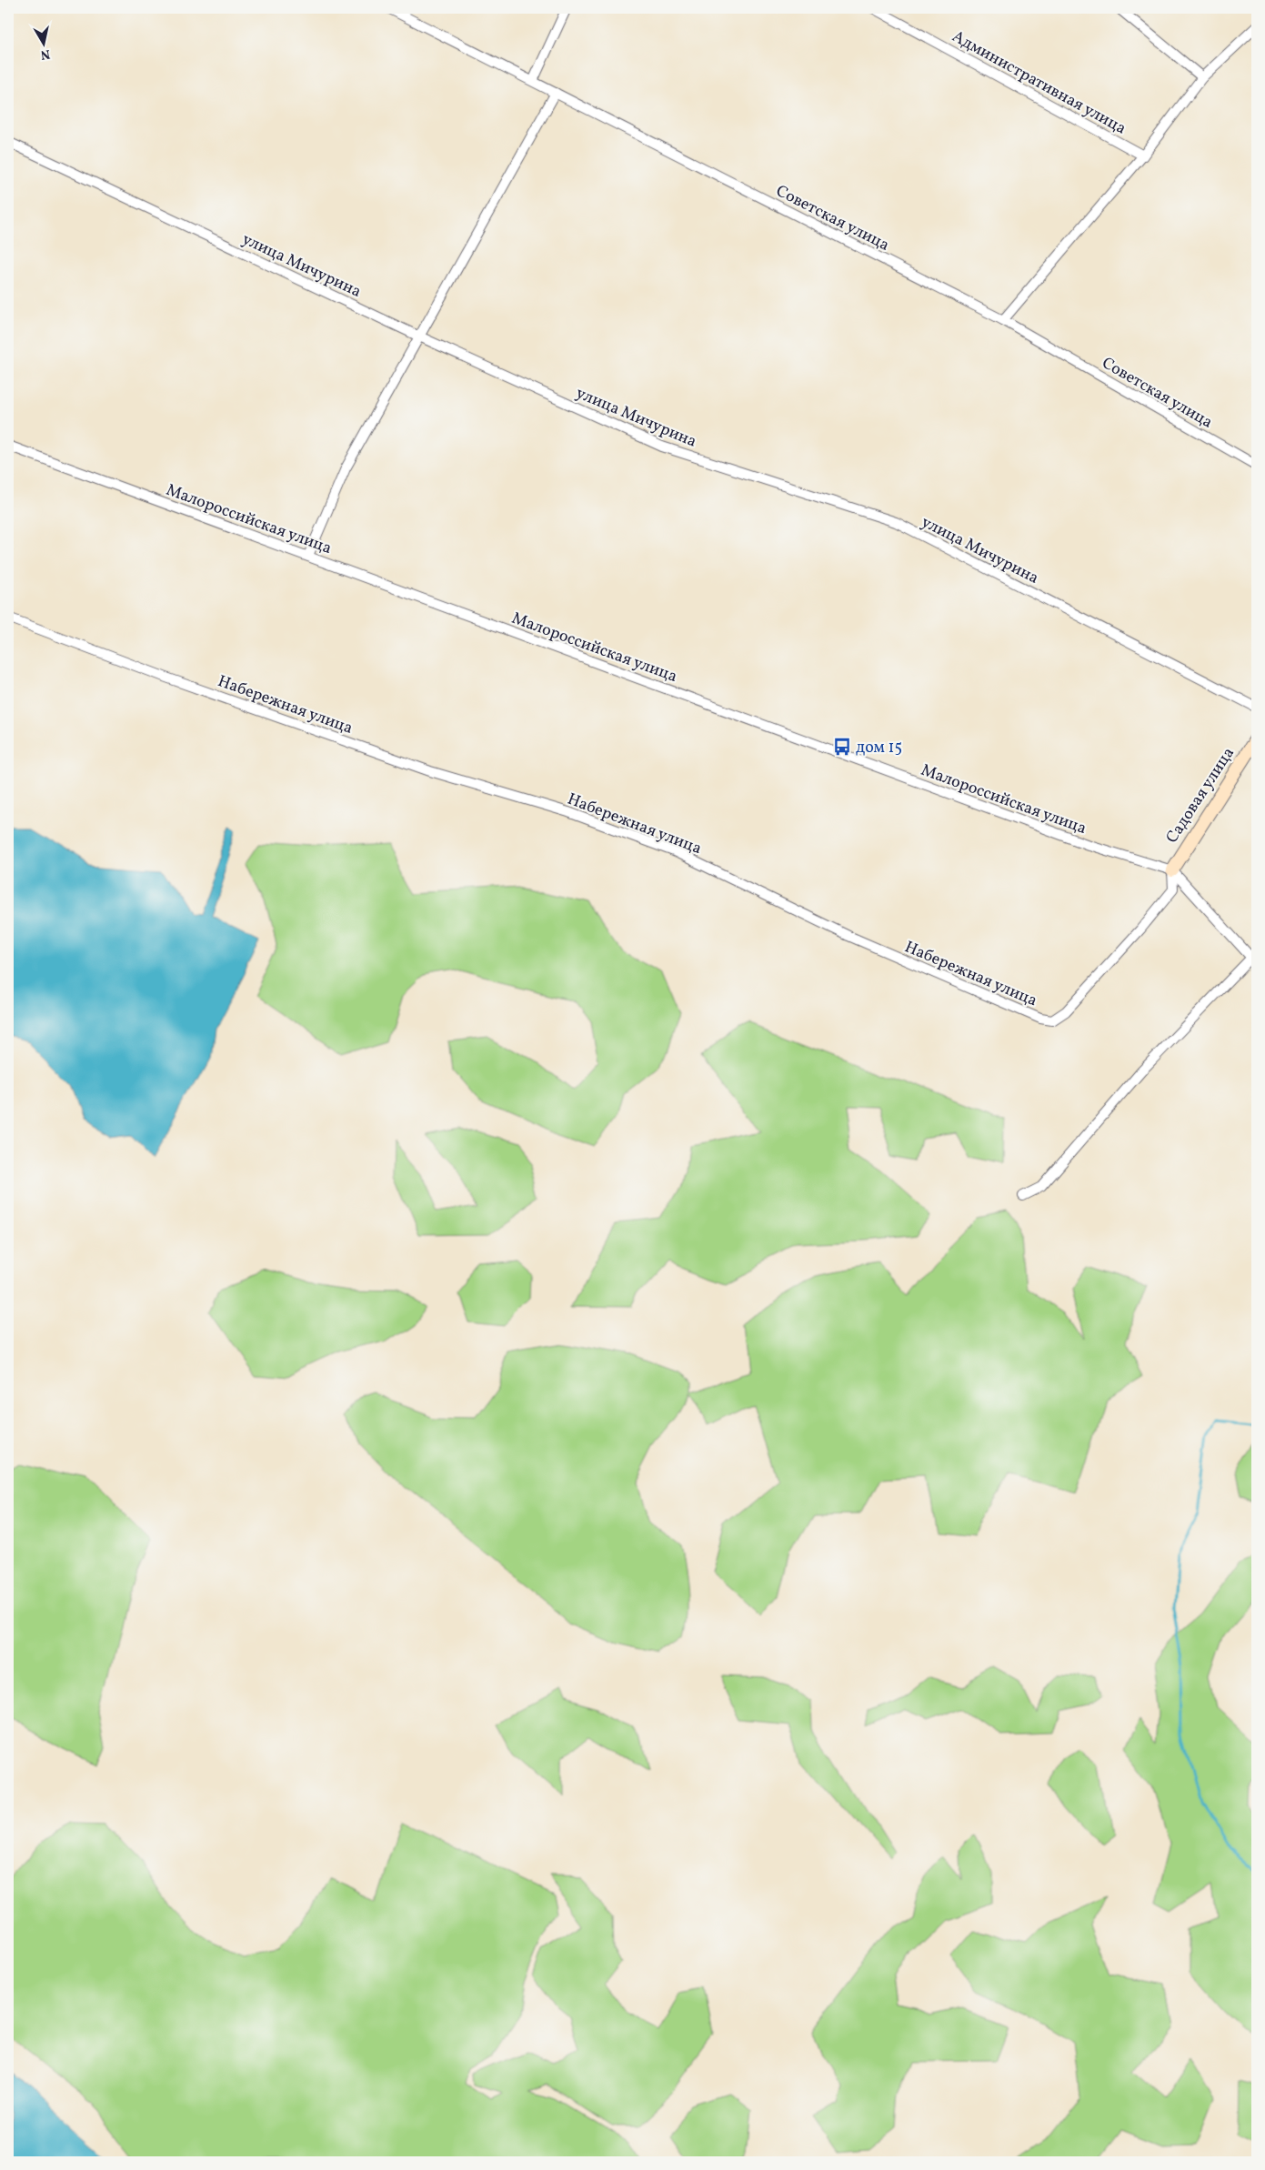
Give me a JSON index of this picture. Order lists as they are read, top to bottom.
{
  "streets": {
    "street": [
      "Административная улица",
      "Советская улица",
      "улица Мичурина",
      "Малороссийская улица",
      "Набережная улица",
      "Садовая улица"
    ]
  },
  "crossings": [
    ["Малороссийская улица", "Набережная улица"],
    ["Малороссийская улица", "Садовая улица"],
    ["Набережная улица", "Садовая улица"]
  ],
  "places": {
    "bus stop": ["дом 15"]
  },
  "north": "bottom"
}
